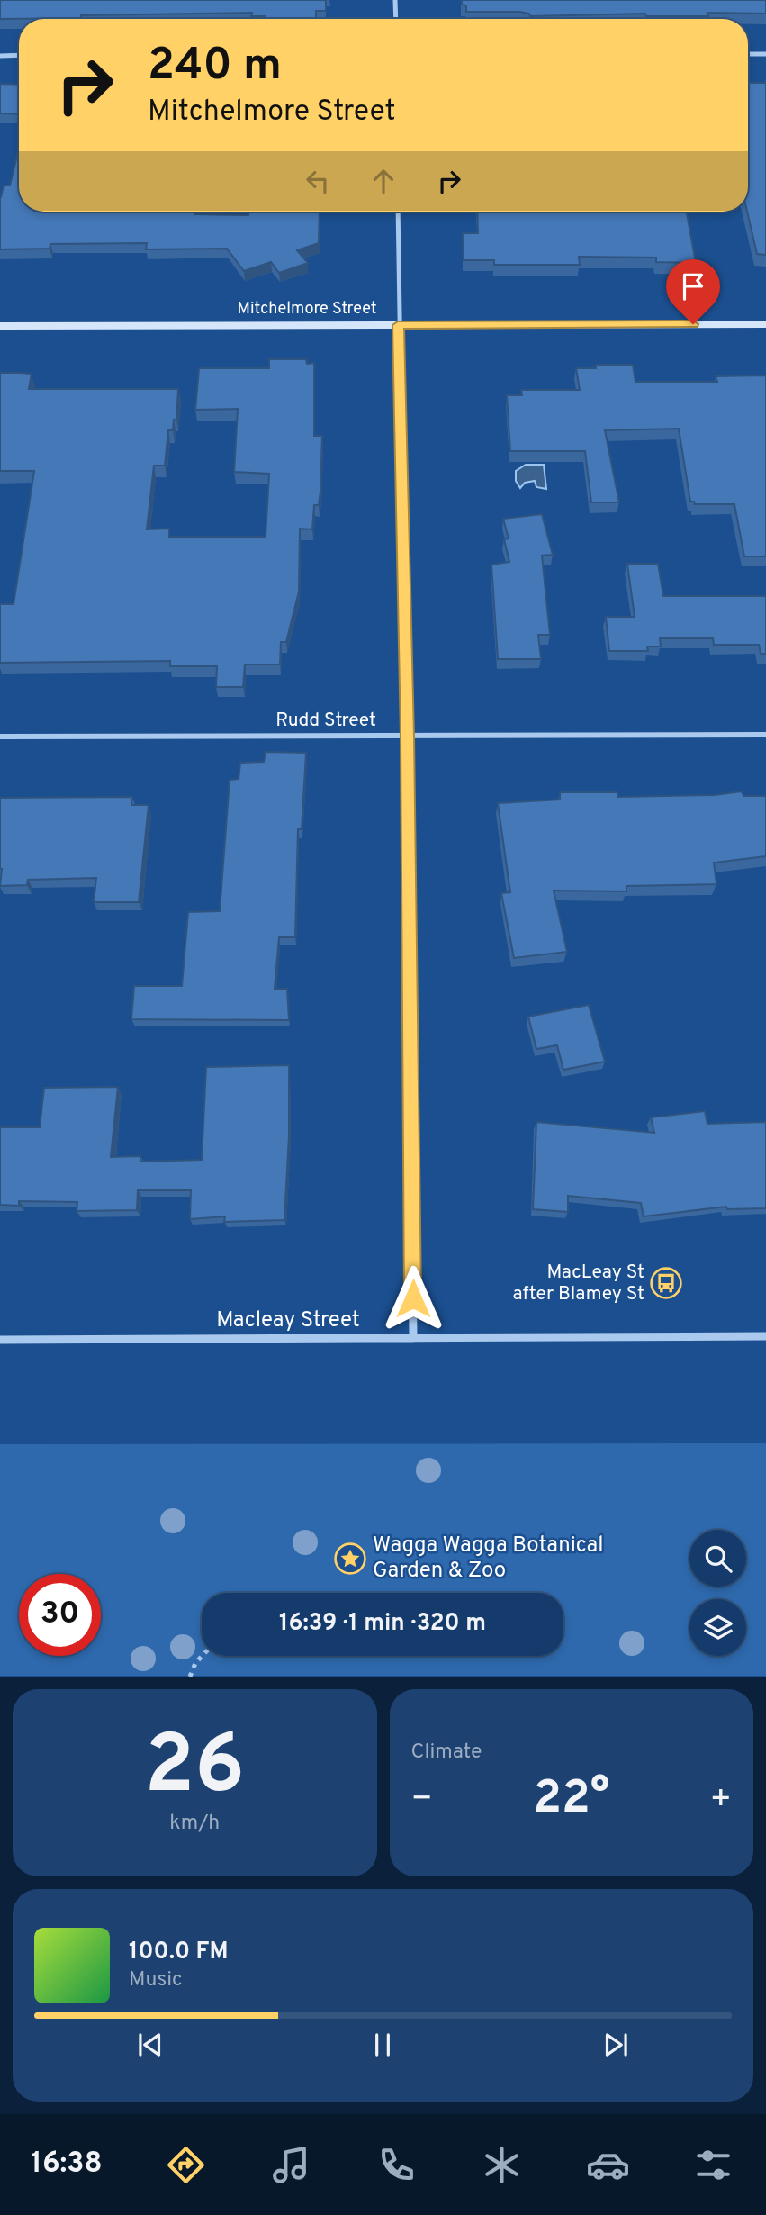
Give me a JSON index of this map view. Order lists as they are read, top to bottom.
{
  "streets": {
    "street": ["Mitchelmore Street", "Rudd Street", "Macleay Street"]
  },
  "places": {
    "bus stop": ["MacLeay St after Blamey St"],
    "place": ["Wagga Wagga Botanical Garden & Zoo"]
  },
  "page": {
    "turn": ["240 m", "Mitchelmore Street"],
    "limit": "30",
    "trip": "16:39 · 1 min · 320 m",
    "tile": [
      ["26", "km/h"],
      "Climate"
    ],
    "heat": ["−", "22°", "+"],
    "song": ["100.0 FM", "Music"],
    "tabs": "16:38"
  }
}
